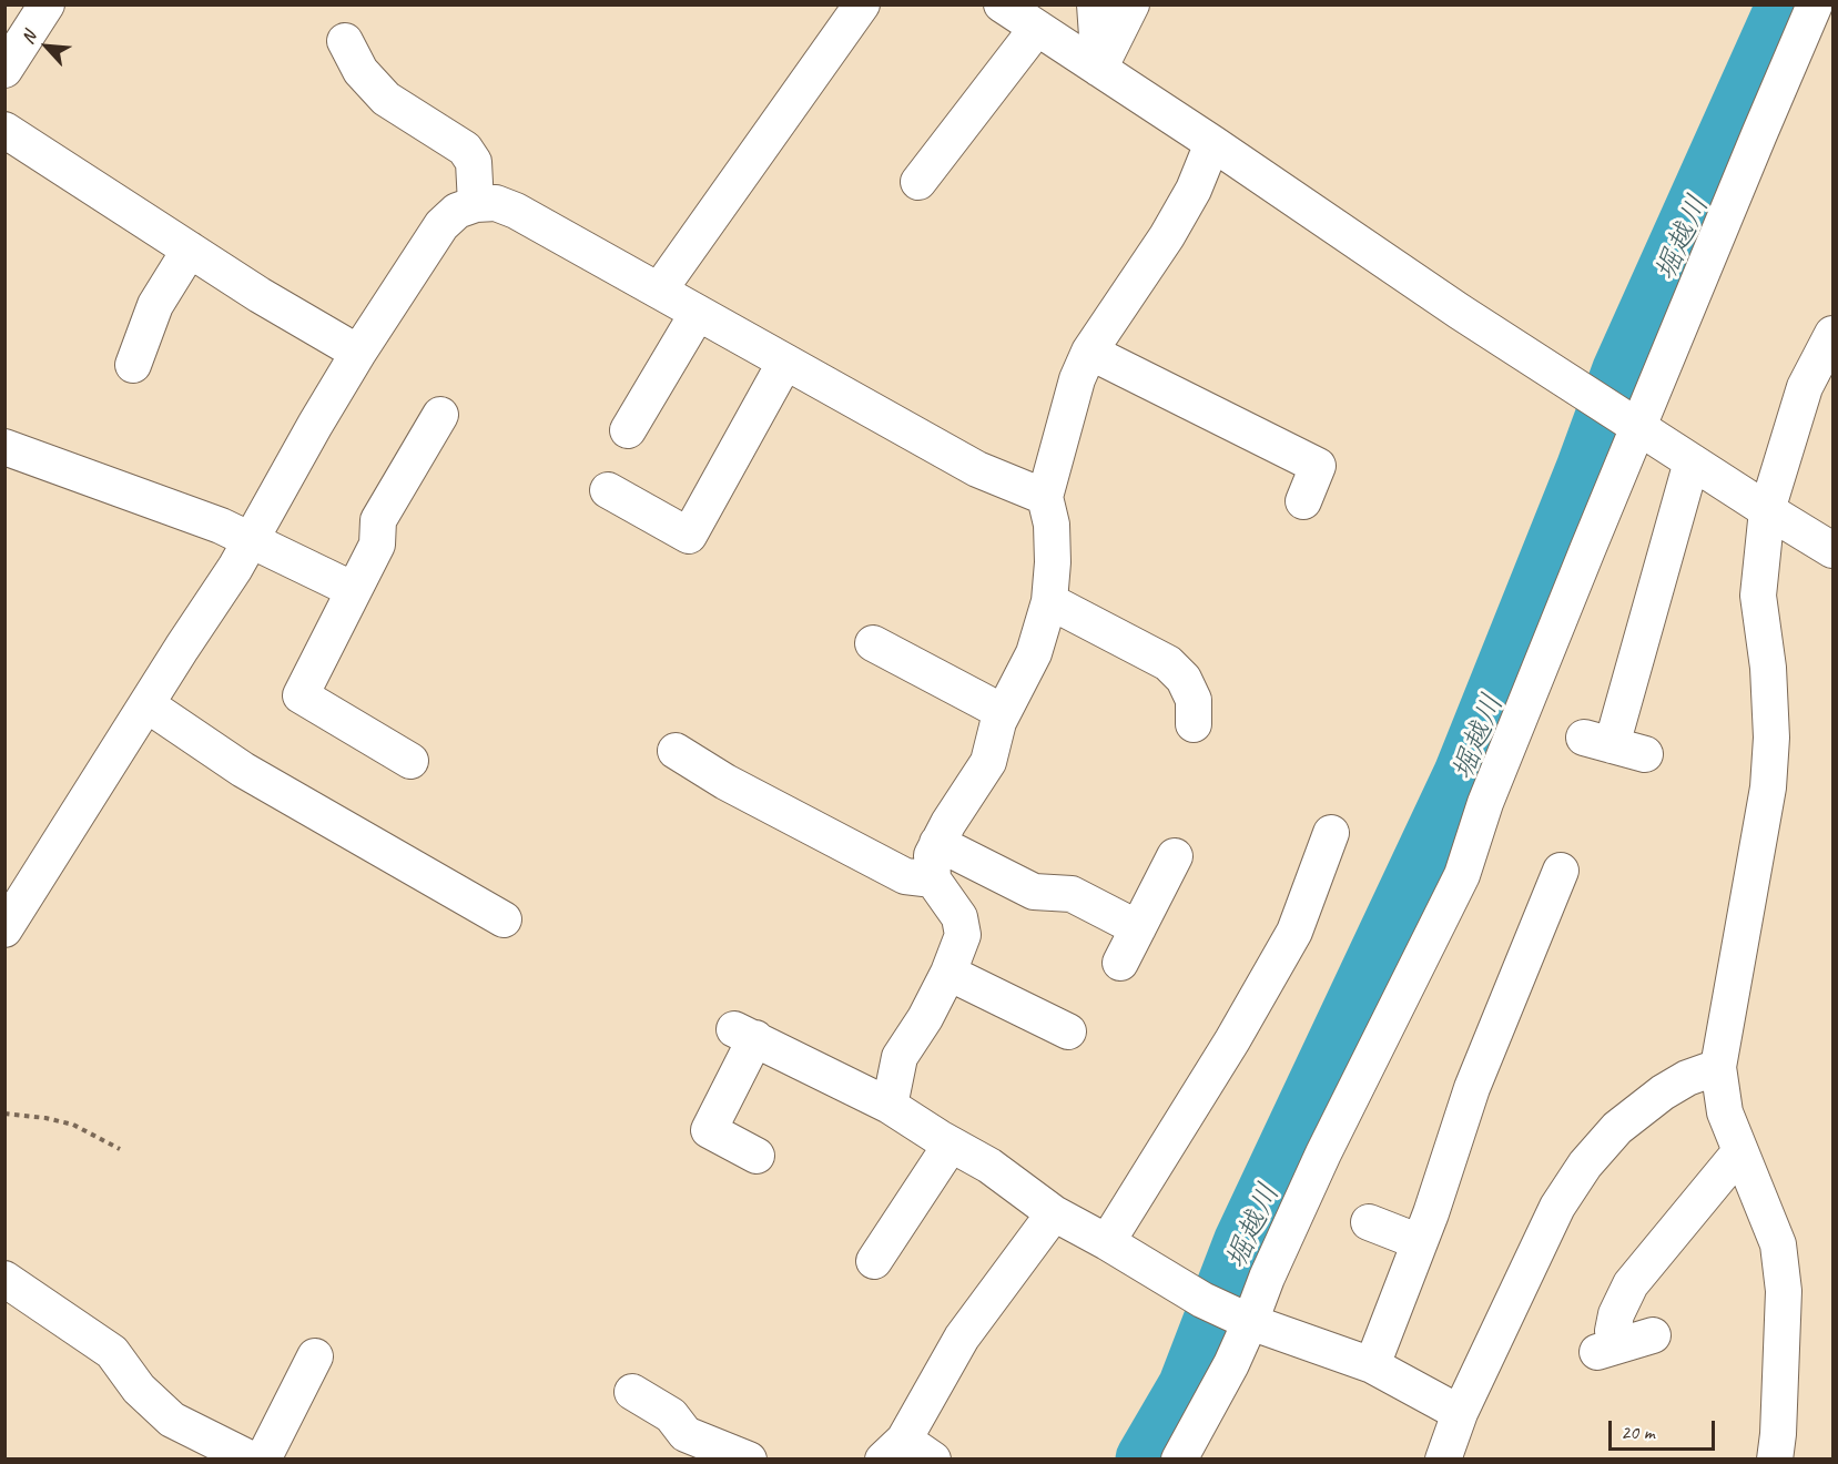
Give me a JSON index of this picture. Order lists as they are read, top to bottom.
{
  "water": ["堀越川"],
  "scale_bar": "20 m",
  "north": "top left"
}
